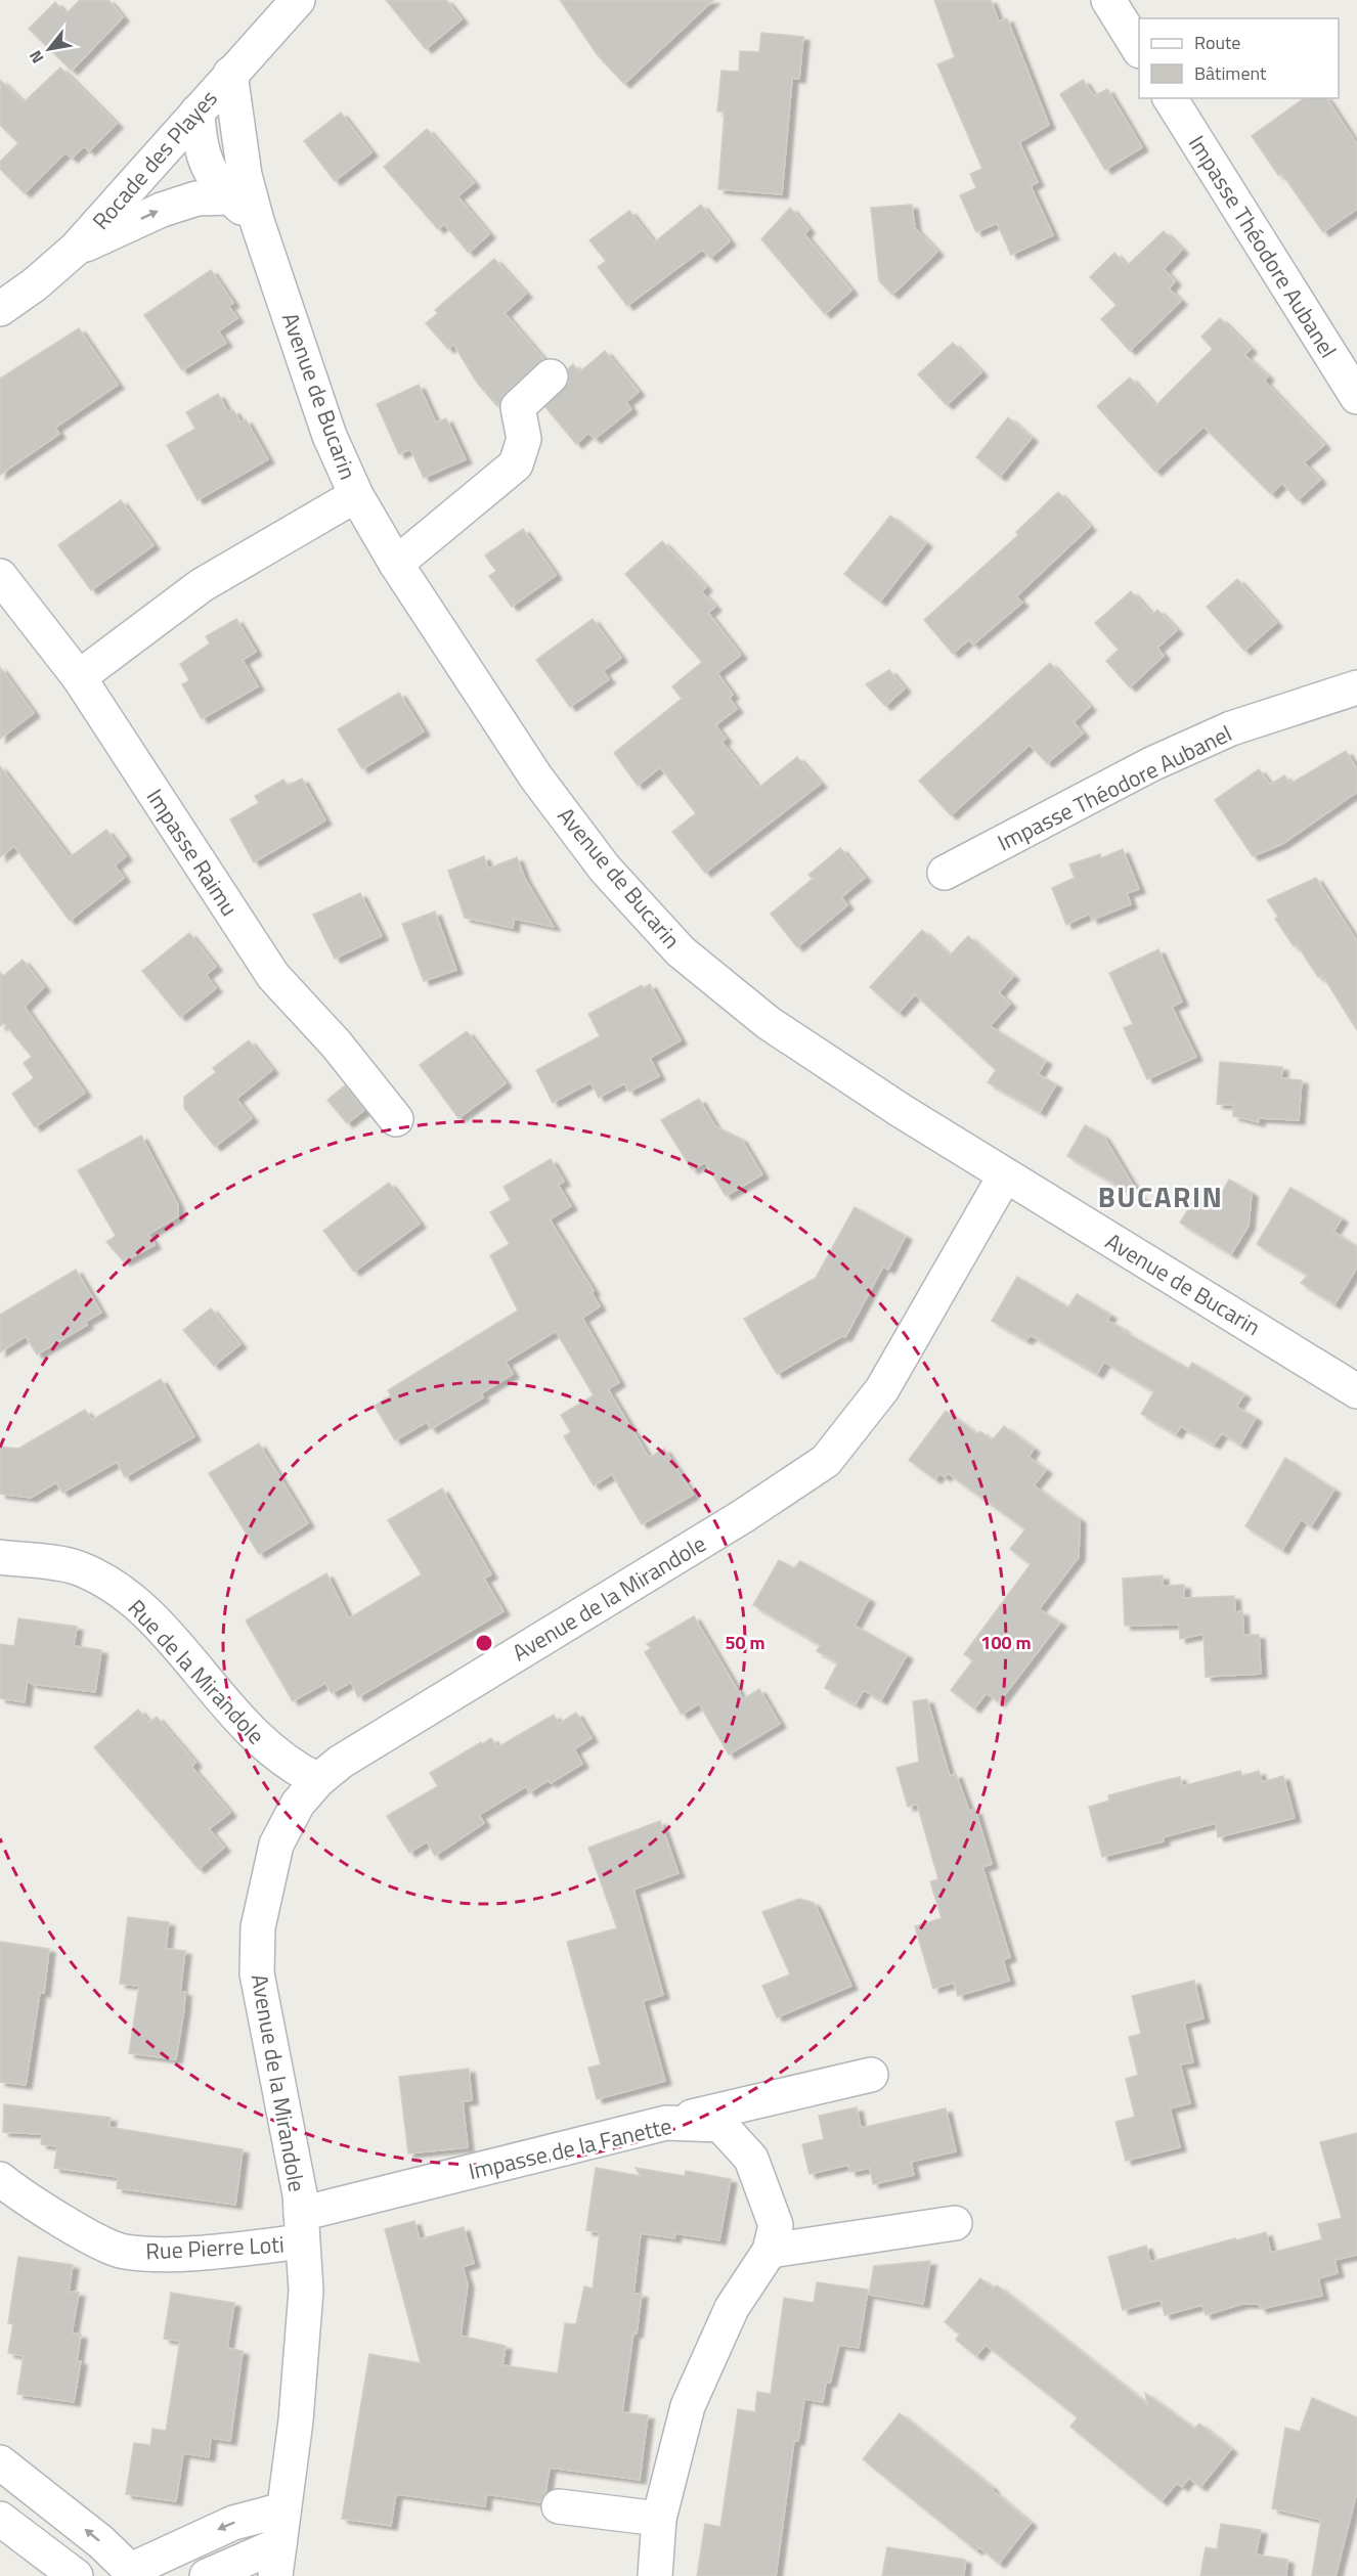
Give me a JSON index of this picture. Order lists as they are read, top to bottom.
{
  "streets": {
    "street": [
      "Rocade des Playes",
      "Impasse Théodore Aubanel",
      "Avenue de Bucarin",
      "Impasse Raimu",
      "Avenue de la Mirandole",
      "Rue de la Mirandole",
      "Impasse de la Fanette",
      "Rue Pierre Loti"
    ]
  },
  "crossings": [
    ["Rocade des Playes", "Avenue de Bucarin"],
    ["Avenue de Bucarin", "Avenue de la Mirandole"],
    ["Avenue de la Mirandole", "Rue de la Mirandole"],
    ["Avenue de la Mirandole", "Impasse de la Fanette"],
    ["Avenue de la Mirandole", "Rue Pierre Loti"],
    ["Impasse de la Fanette", "Rue Pierre Loti"]
  ],
  "districts": ["BUCARIN"],
  "legend": ["Route", "Bâtiment"],
  "north": "bottom left",
  "rings": ["50 m", "100 m"]
}
